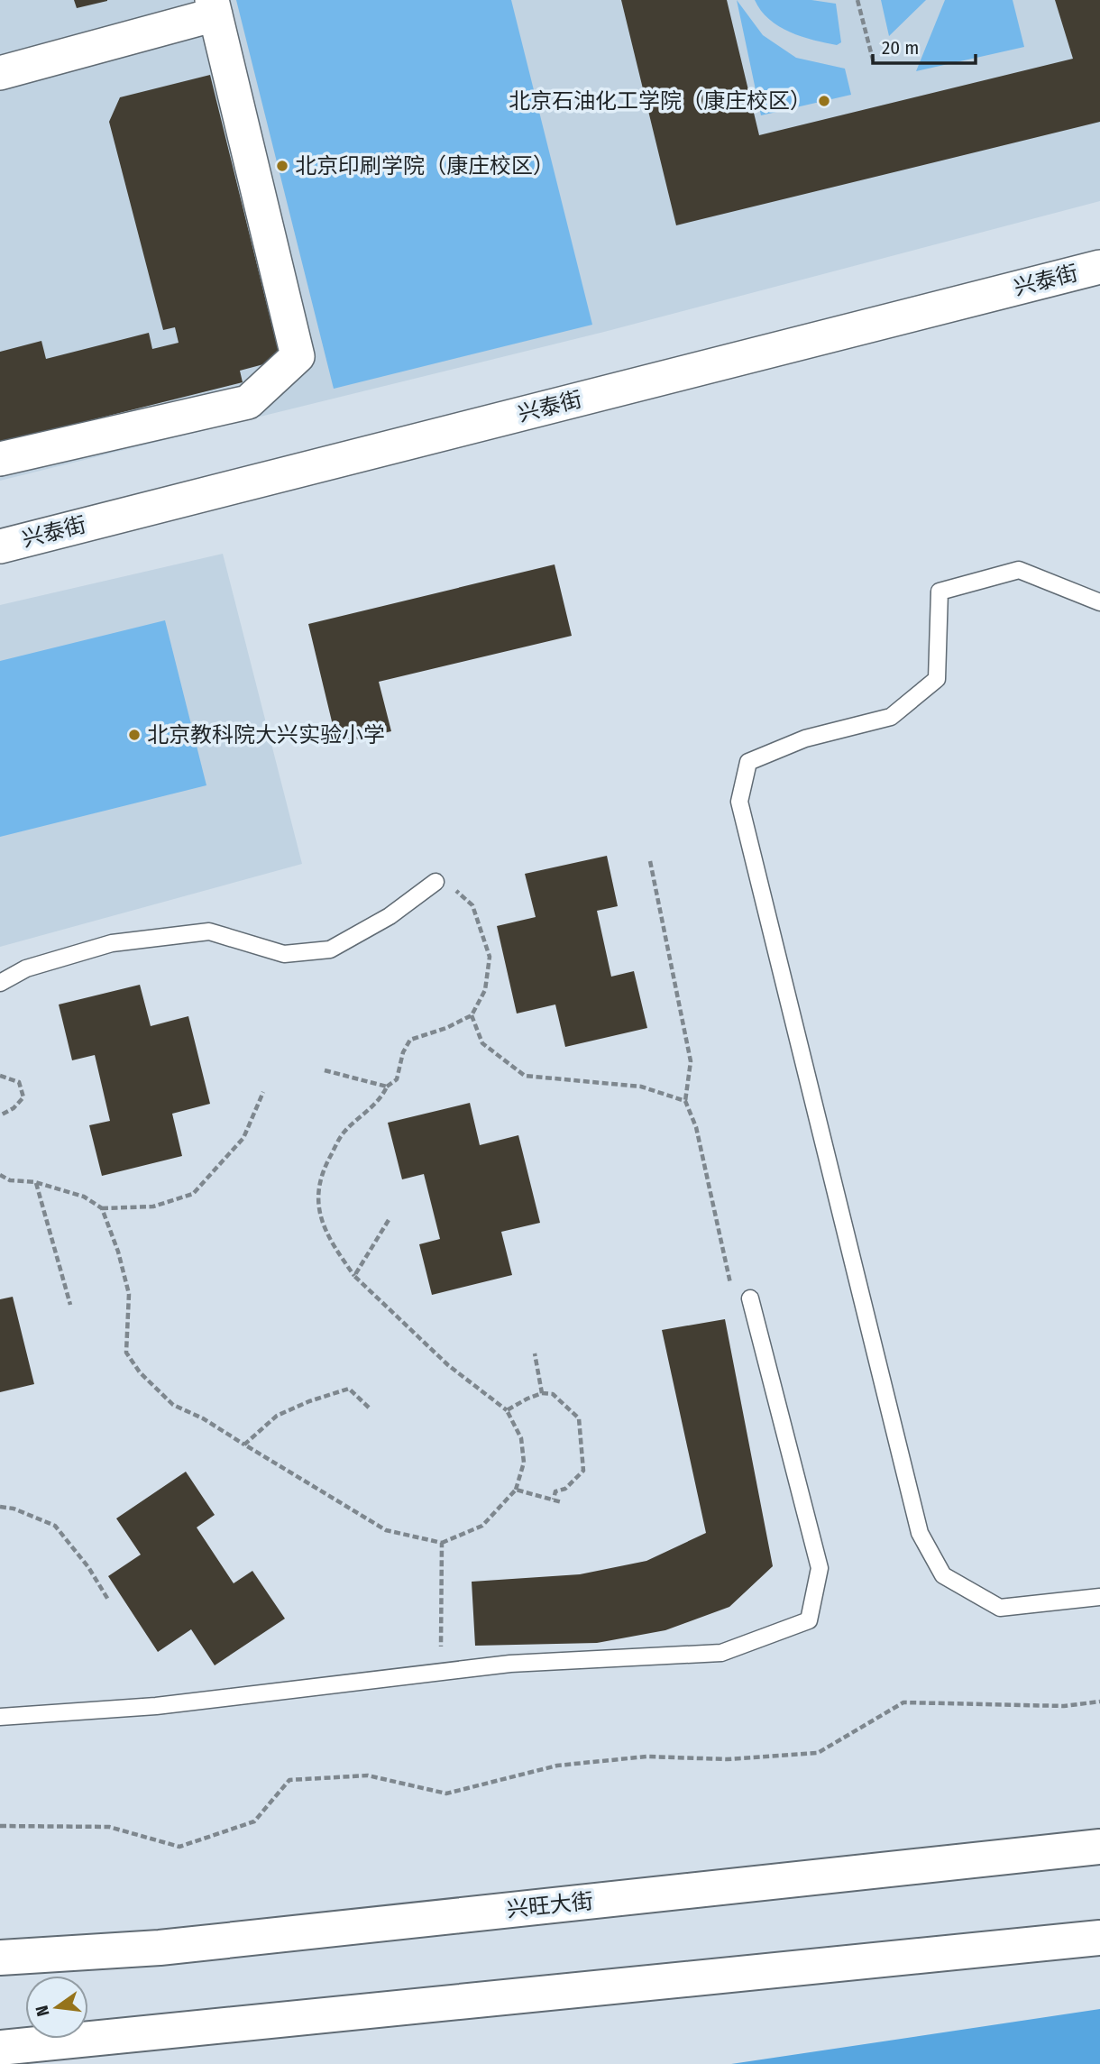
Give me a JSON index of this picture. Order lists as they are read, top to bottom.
{
  "streets": {
    "main road": ["兴旺大街"],
    "street": ["兴泰街"]
  },
  "places": ["北京石油化工学院（康庄校区）", "北京印刷学院（康庄校区）", "北京教科院大兴实验小学"],
  "scale_bar": "20 m",
  "north": "left"
}
